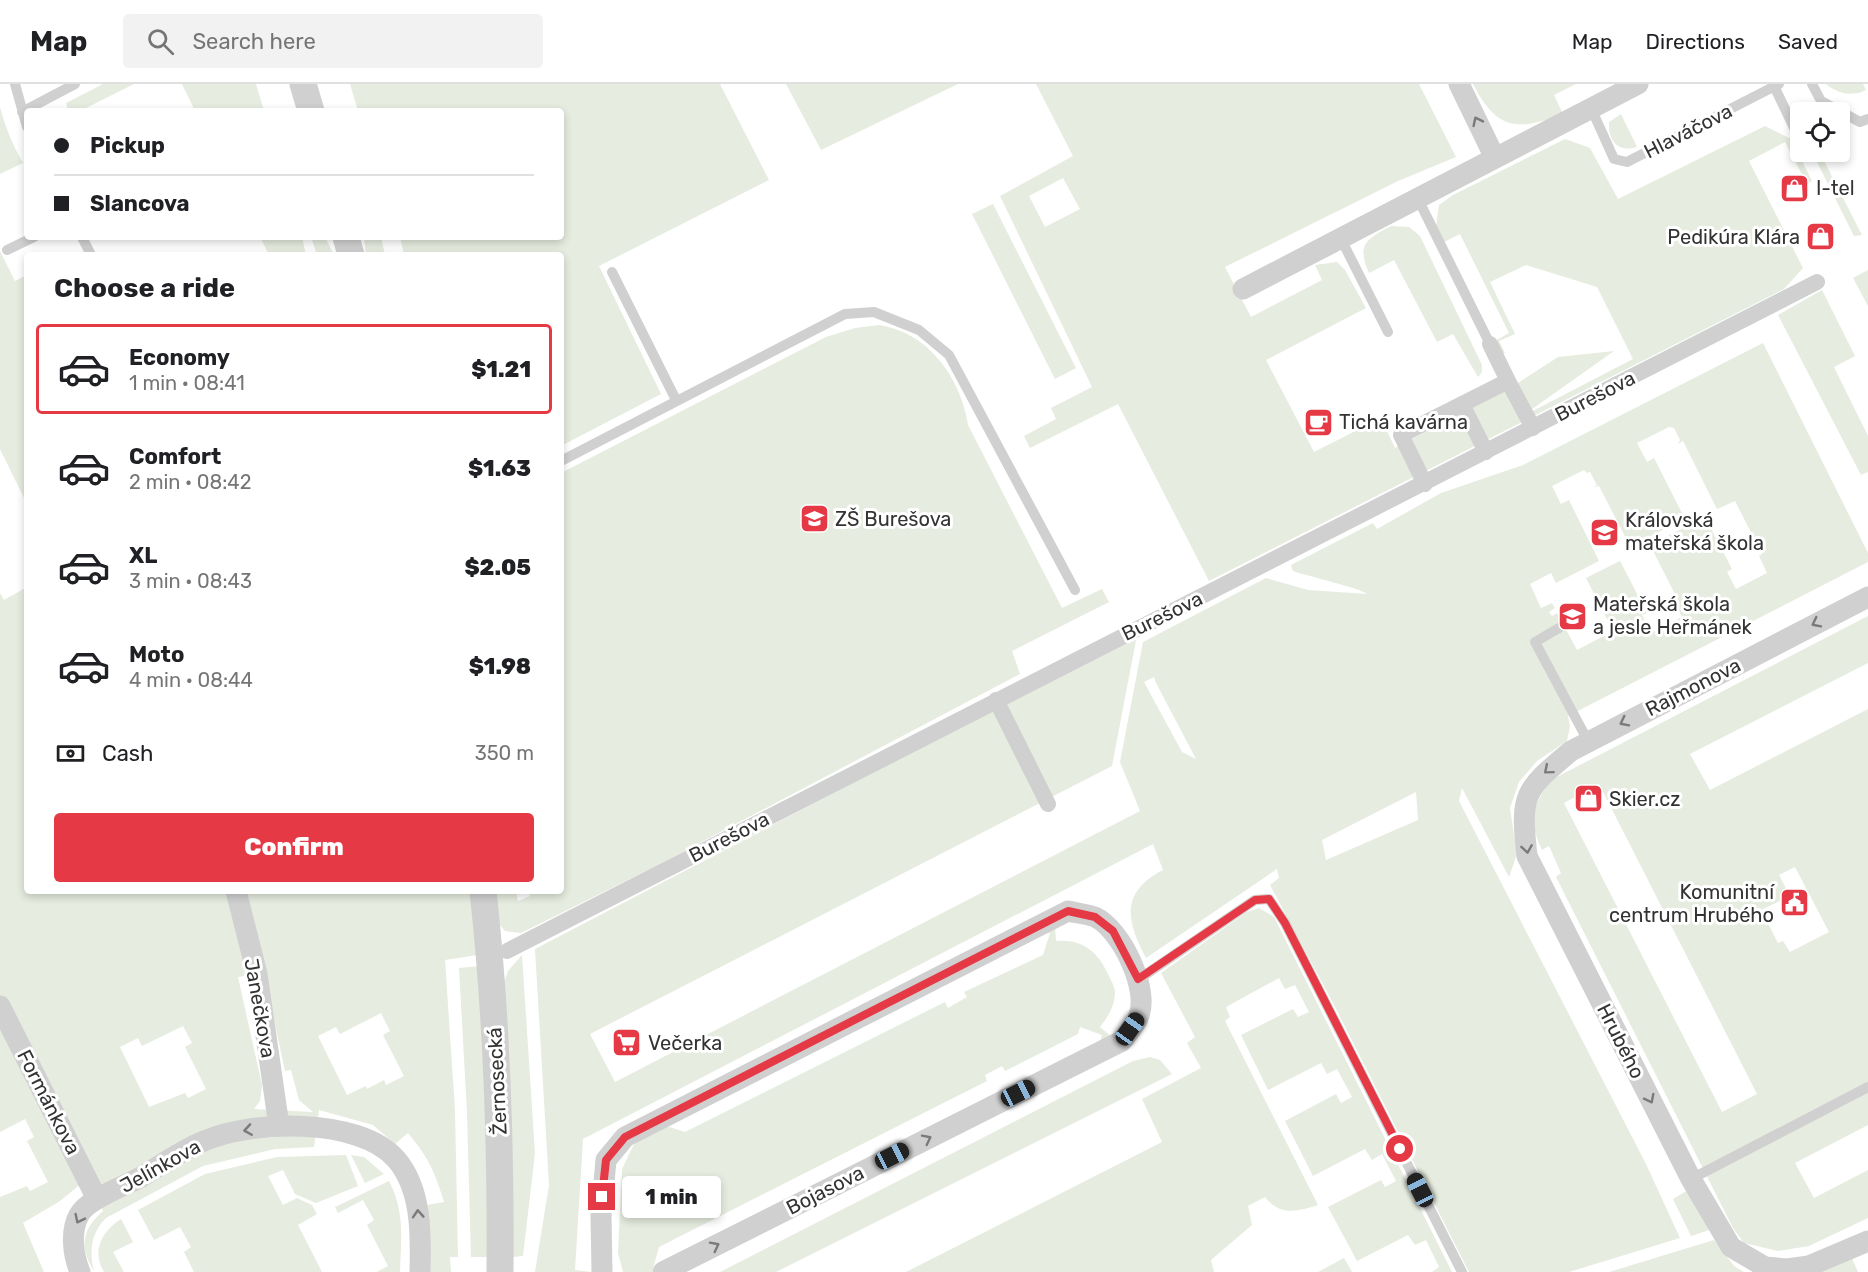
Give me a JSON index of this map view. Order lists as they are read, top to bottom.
{
  "streets": {
    "street": [
      "Burešova",
      "Rajmonova",
      "Janečkova",
      "Hrubého",
      "Žernosecká",
      "Formánkova",
      "Jelínkova",
      "Bojasova"
    ],
    "lane": ["Hlaváčova"]
  },
  "crossings": [
    ["Rajmonova", "Hrubého"],
    ["Janečkova", "Jelínkova"],
    ["Formánkova", "Jelínkova"]
  ],
  "one_way": ["Rajmonova", "Hrubého", "Bojasova"],
  "places": {
    "shop": ["I-tel", "Pedikúra Klára", "Skier.cz"],
    "cafe": ["Tichá kavárna"],
    "school or university": ["ZŠ Burešova", "Královská mateřská škola", "Mateřská škola a jesle Heřmánek"],
    "public building": ["Komunitní centrum Hrubého"],
    "supermarket": ["Večerka"]
  },
  "page": {
    "header": "Map",
    "search": "Search here",
    "nav": ["Map", "Directions", "Saved"],
    "banner": ["Pickup", "Slancova"],
    "heading": "Choose a ride",
    "list": [
      {
        "name": "Economy",
        "note": "1 min · 08:41",
        "value": "$1.21"
      },
      {
        "name": "Comfort",
        "note": "2 min · 08:42",
        "value": "$1.63"
      },
      {
        "name": "XL",
        "note": "3 min · 08:43",
        "value": "$2.05"
      },
      {
        "name": "Moto",
        "note": "4 min · 08:44",
        "value": "$1.98"
      }
    ],
    "pay": ["Cash", "350 m"],
    "buttons": "Confirm",
    "bubble": "1 min"
  }
}
